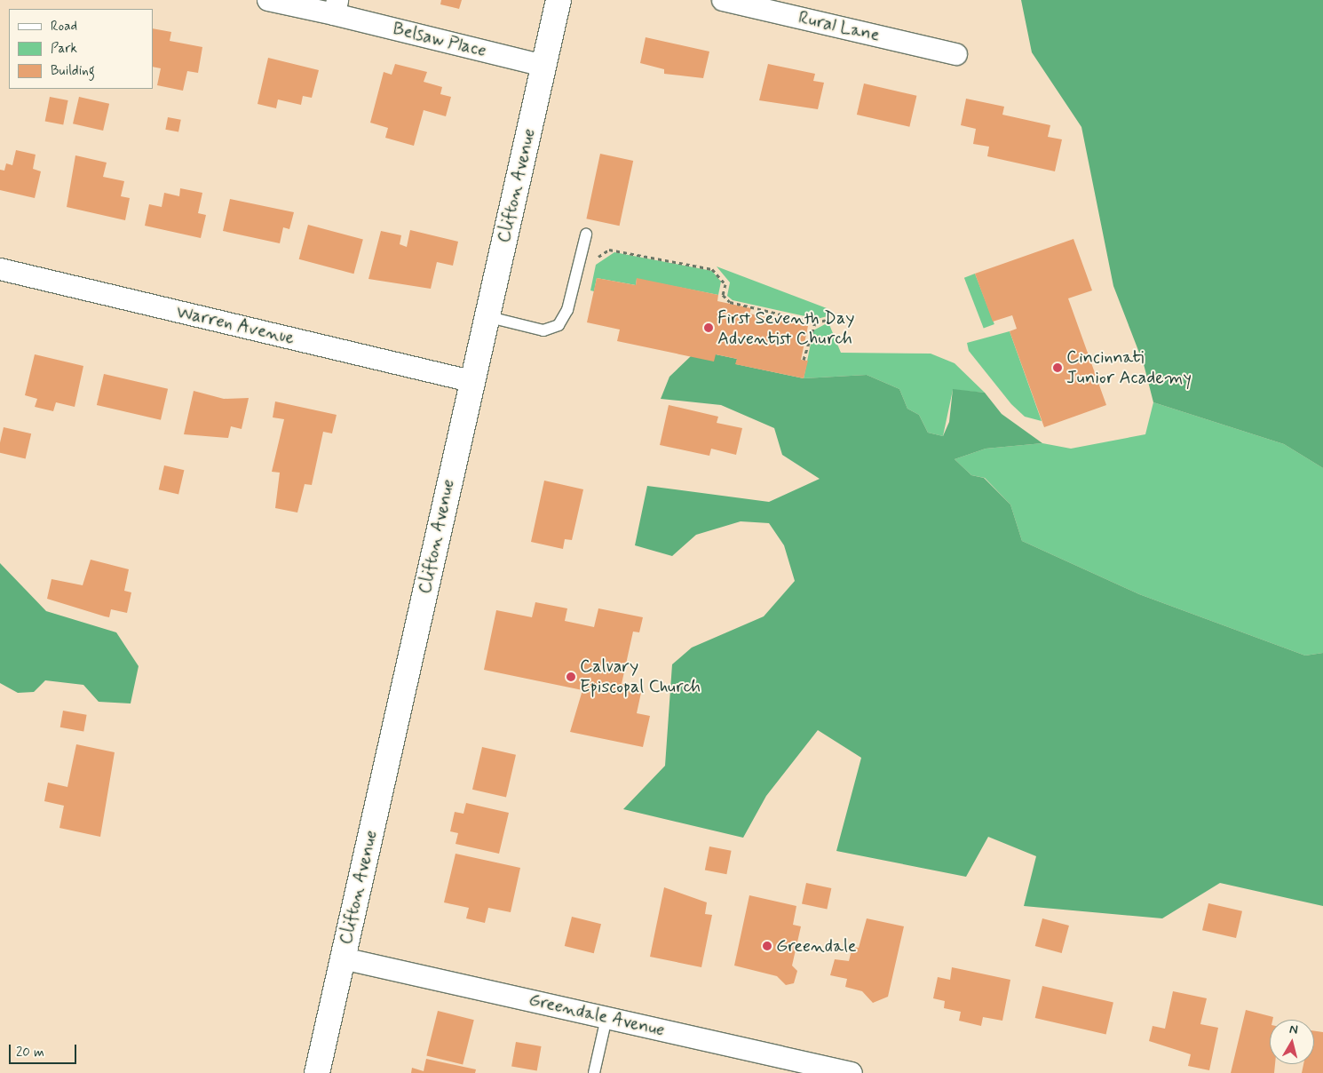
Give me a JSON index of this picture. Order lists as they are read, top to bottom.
{
  "streets": {
    "main road": ["Clifton Avenue"],
    "street": [
      "Rural Lane",
      "Belsaw Place",
      "Warren Avenue",
      "Greendale Avenue"
    ]
  },
  "crossings": [
    ["Belsaw Place", "Clifton Avenue"],
    ["Clifton Avenue", "Warren Avenue"],
    ["Clifton Avenue", "Greendale Avenue"]
  ],
  "places": [
    "First Seventh Day Adventist Church",
    "Cincinnati Junior Academy",
    "Calvary Episcopal Church",
    "Greendale"
  ],
  "legend": ["Road", "Park", "Building"],
  "scale_bar": "20 m",
  "north": "top"
}
